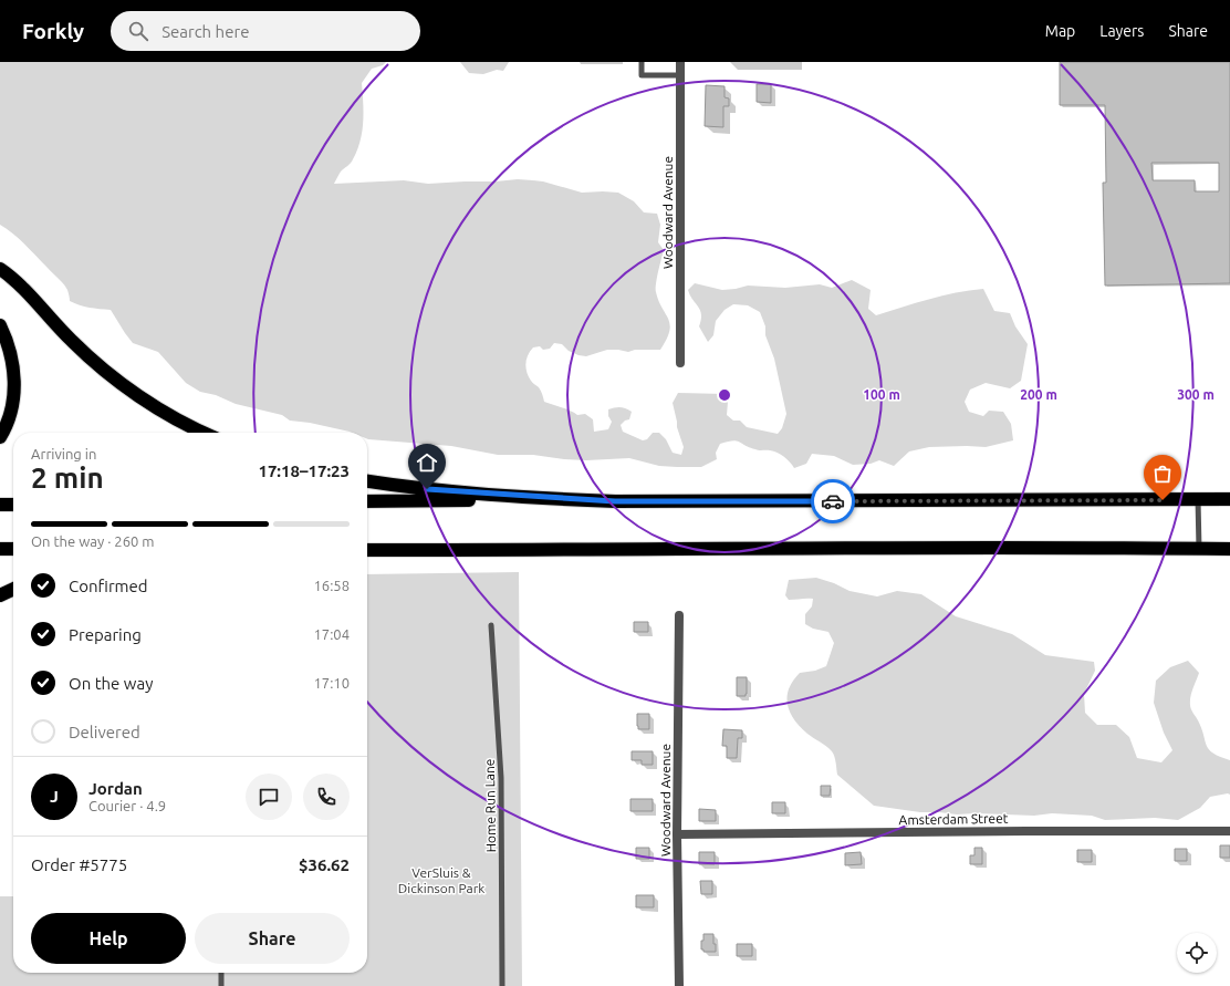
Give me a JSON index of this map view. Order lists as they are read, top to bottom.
{
  "streets": {
    "street": ["Woodward Avenue", "Amsterdam Street"],
    "lane": ["Home Run Lane"]
  },
  "crossings": [
    ["Woodward Avenue", "Amsterdam Street"]
  ],
  "parks": ["VerSluis & Dickinson Park"],
  "page": {
    "header": "Forkly",
    "search": "Search here",
    "nav": ["Map", "Layers", "Share"],
    "heading": ["2 min", "Arriving in", "17:18–17:23"],
    "panel": [
      "Jordan",
      "Courier · 4.9",
      "Order #5775",
      "$36.62"
    ],
    "bar": "On the way · 260 m",
    "list": [
      ["Confirmed", "16:58"],
      ["Preparing", "17:04"],
      ["On the way", "17:10"],
      "Delivered"
    ],
    "round": "J",
    "buttons": ["Help", "Share"]
  },
  "rings": ["100 m", "200 m", "300 m"]
}
